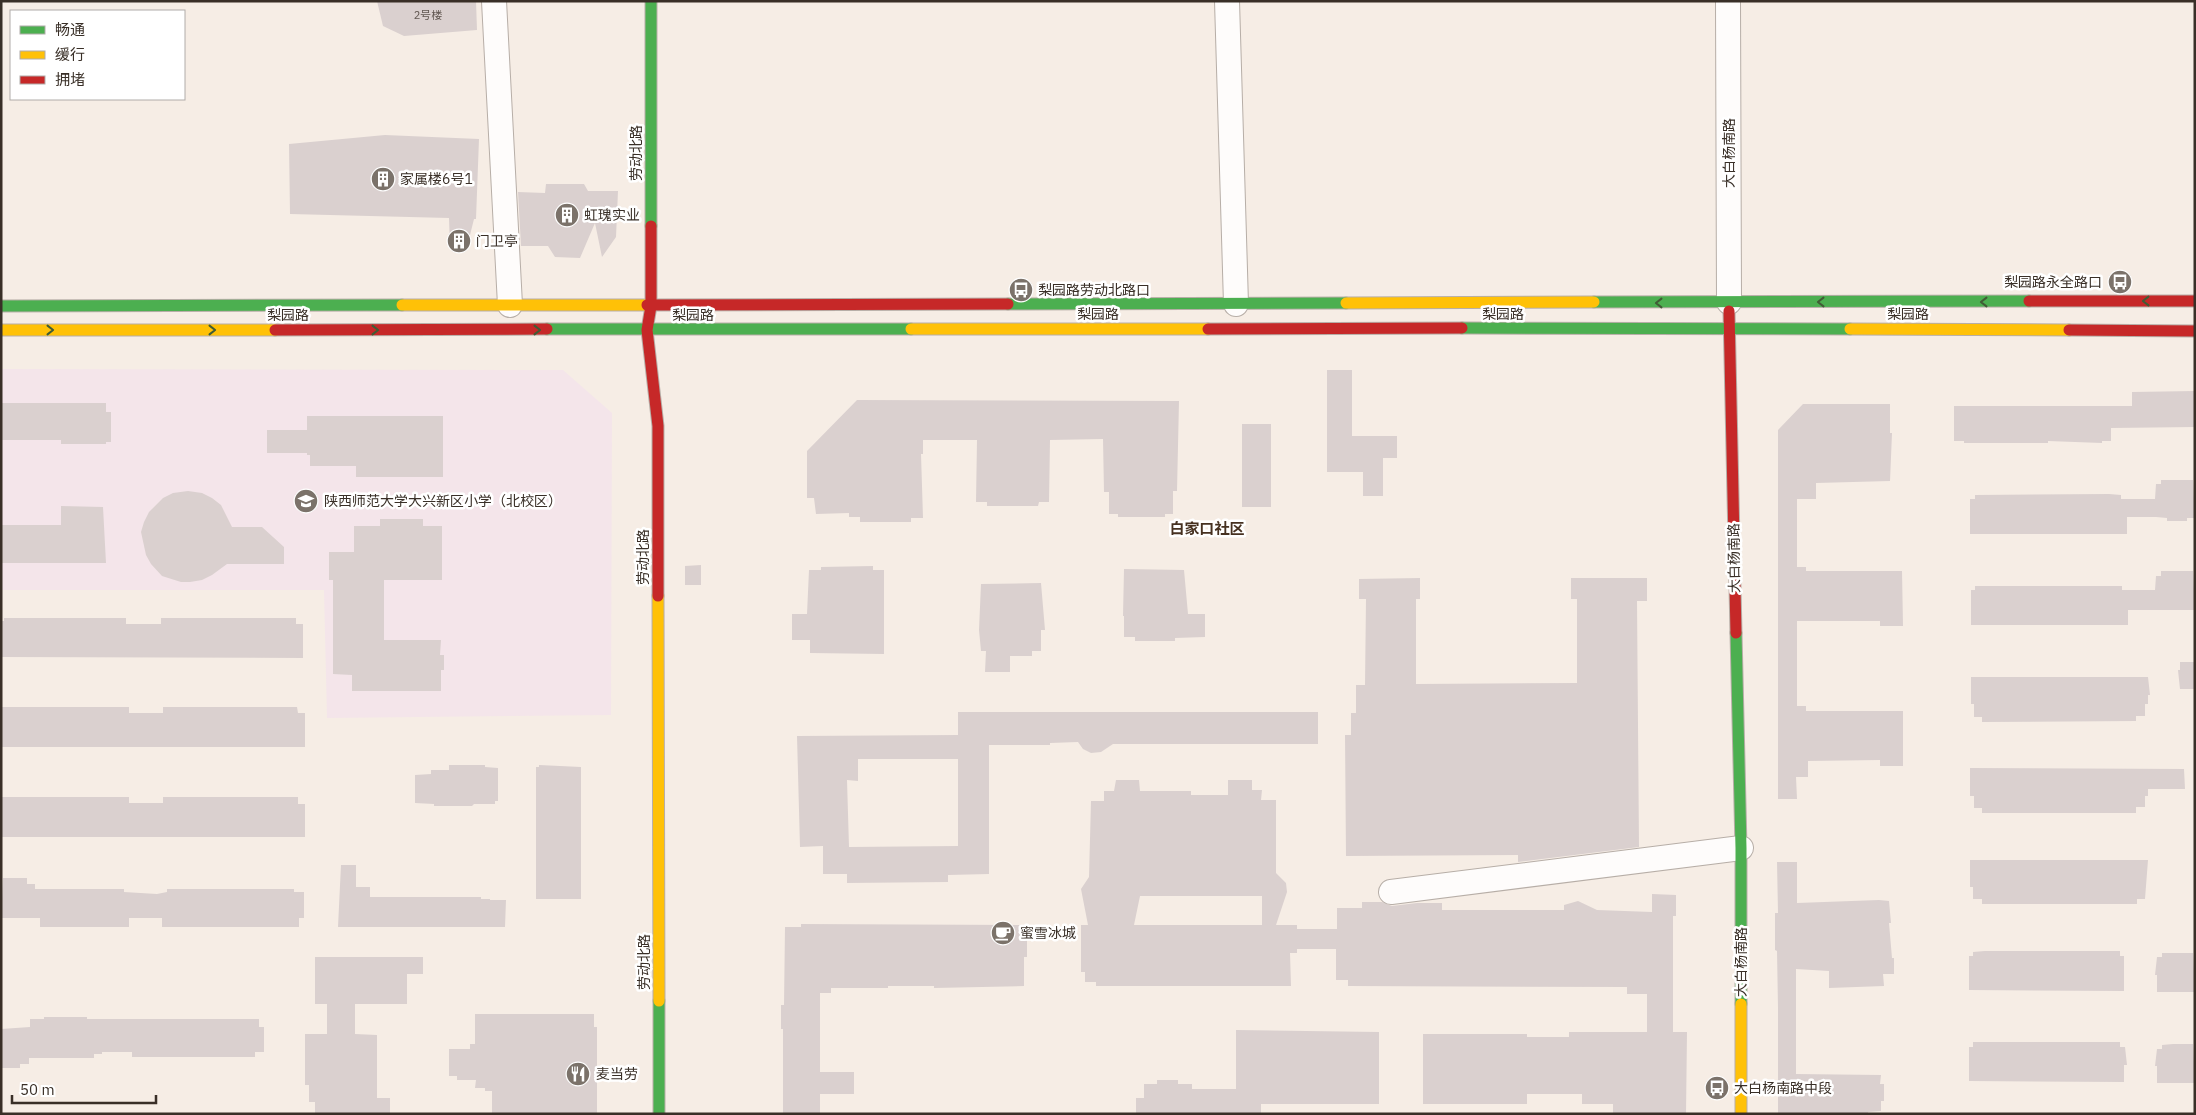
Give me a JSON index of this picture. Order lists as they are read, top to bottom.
{
  "streets": {
    "main road": ["劳动北路", "大白杨南路", "梨园路"]
  },
  "crossings": [
    ["劳动北路", "梨园路"],
    ["大白杨南路", "梨园路"]
  ],
  "districts": ["白家口社区"],
  "places": {
    "building": ["家属楼6号1", "虹瑰实业", "门卫亭"],
    "bus stop": ["梨园路永全路口", "梨园路劳动北路口", "大白杨南路中段"],
    "school or university": ["陕西师范大学大兴新区小学（北校区）"],
    "cafe": ["蜜雪冰城"],
    "restaurant": ["麦当劳"]
  },
  "house_numbers": ["2号楼"],
  "legend": ["畅通", "缓行", "拥堵"],
  "scale_bar": "50 m"
}
